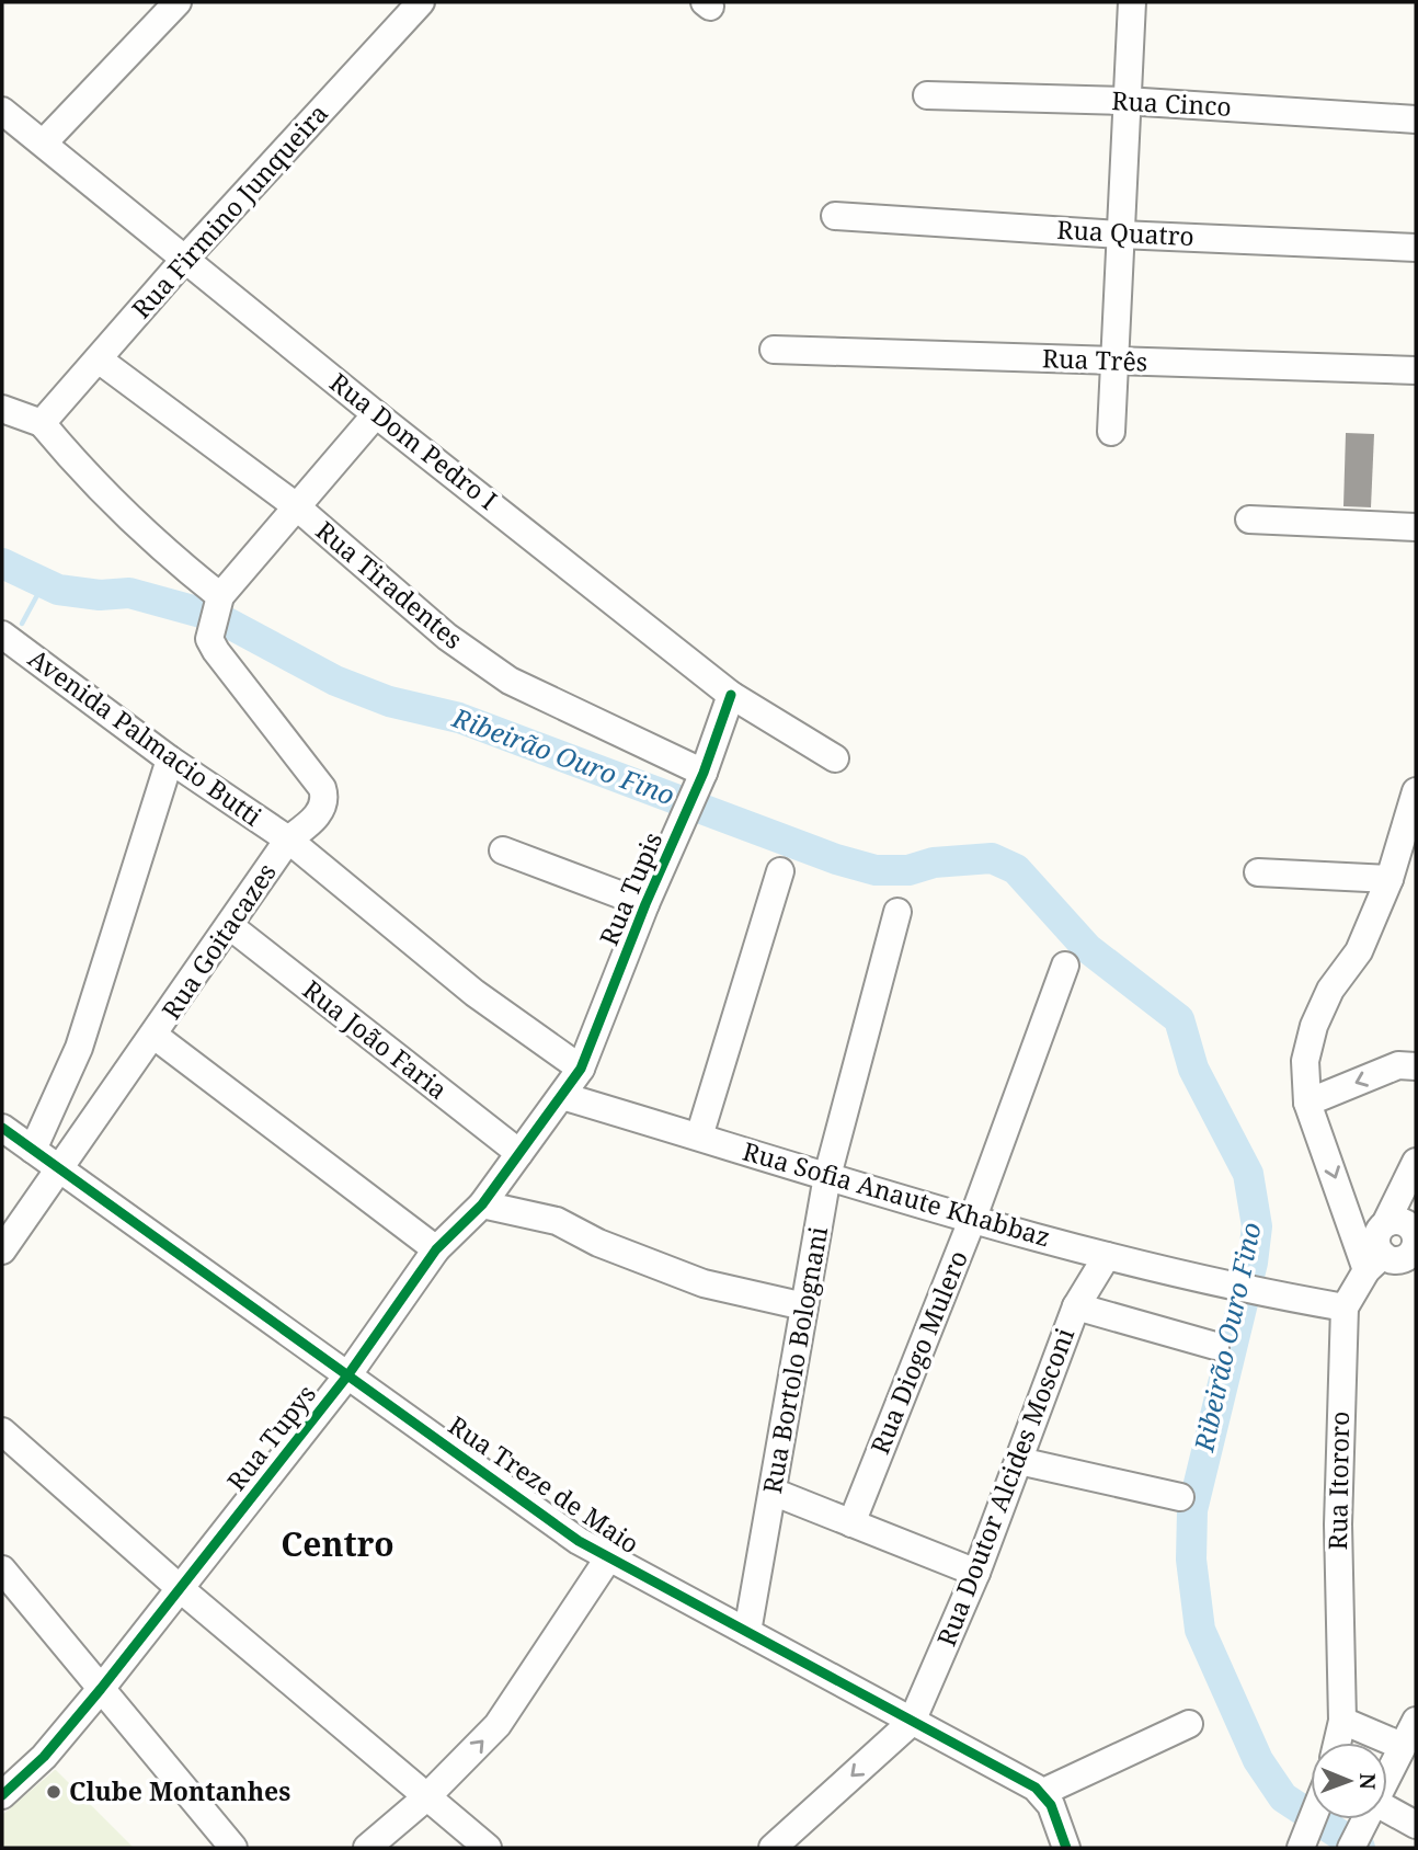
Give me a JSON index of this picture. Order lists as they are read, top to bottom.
{
  "streets": {
    "street": [
      "Rua Cinco",
      "Rua Firmino Junqueira",
      "Rua Quatro",
      "Rua Três",
      "Rua Dom Pedro I",
      "Rua Tiradentes",
      "Avenida Palmacio Butti",
      "Rua Tupis",
      "Rua Goitacazes",
      "Rua João Faria",
      "Rua Sofia Anaute Khabbaz",
      "Rua Diogo Mulero",
      "Rua Bortolo Bolognani",
      "Rua Tupys",
      "Rua Itororo",
      "Rua Treze de Maio",
      "Rua Doutor Alcides Mosconi"
    ]
  },
  "crossings": [
    ["Rua Firmino Junqueira", "Rua Dom Pedro I"],
    ["Rua Firmino Junqueira", "Rua Tiradentes"],
    ["Rua Dom Pedro I", "Rua Tupis"],
    ["Rua Tiradentes", "Rua Tupis"],
    ["Avenida Palmacio Butti", "Rua Tupis"],
    ["Avenida Palmacio Butti", "Rua Goitacazes"],
    ["Rua Tupis", "Rua Sofia Anaute Khabbaz"],
    ["Rua Tupis", "Rua Tupys"],
    ["Rua Goitacazes", "Rua João Faria"],
    ["Rua Goitacazes", "Rua Treze de Maio"],
    ["Rua João Faria", "Rua Tupys"],
    ["Rua Sofia Anaute Khabbaz", "Rua Diogo Mulero"],
    ["Rua Sofia Anaute Khabbaz", "Rua Bortolo Bolognani"],
    ["Rua Sofia Anaute Khabbaz", "Rua Tupys"],
    ["Rua Sofia Anaute Khabbaz", "Rua Itororo"],
    ["Rua Sofia Anaute Khabbaz", "Rua Doutor Alcides Mosconi"],
    ["Rua Bortolo Bolognani", "Rua Treze de Maio"],
    ["Rua Tupys", "Rua Treze de Maio"],
    ["Rua Treze de Maio", "Rua Doutor Alcides Mosconi"]
  ],
  "districts": ["Centro"],
  "water": ["Ribeirão Ouro Fino"],
  "places": ["Clube Montanhes"],
  "north": "right"
}
